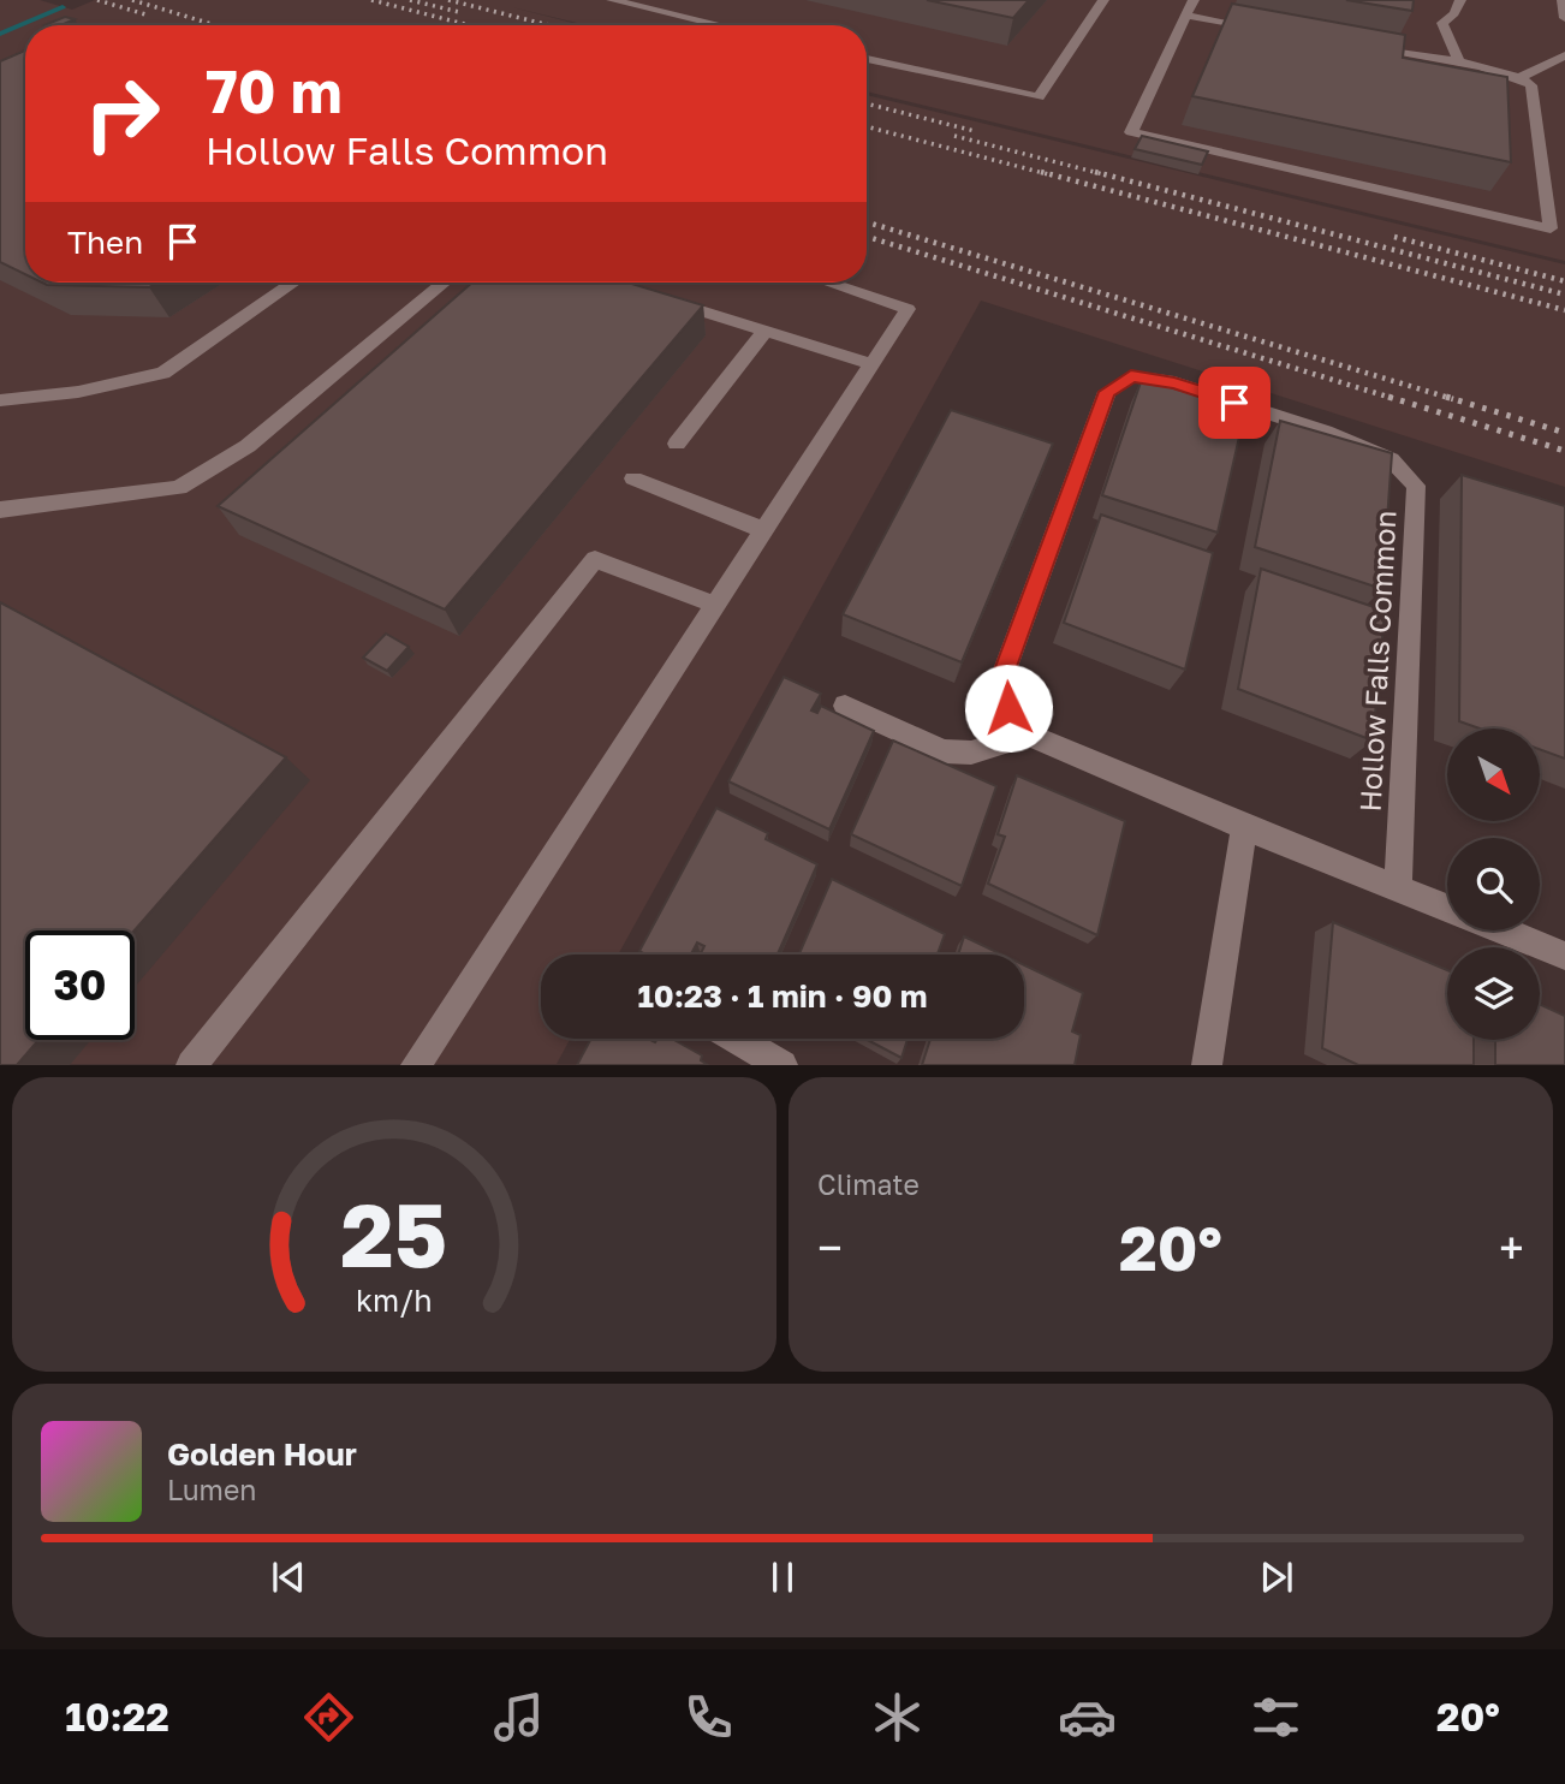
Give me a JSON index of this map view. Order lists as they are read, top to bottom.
{
  "streets": {
    "street": ["Hollow Falls Common"]
  },
  "north": "bottom right",
  "page": {
    "turn": ["70 m", "Hollow Falls Common"],
    "then": "Then",
    "limit": "30",
    "trip": "10:23 · 1 min · 90 m",
    "tile": "Climate",
    "heat": ["−", "20°", "+"],
    "song": ["Golden Hour", "Lumen"],
    "tabs": ["10:22", "20°"],
    "gauge": ["25", "km/h"]
  }
}
